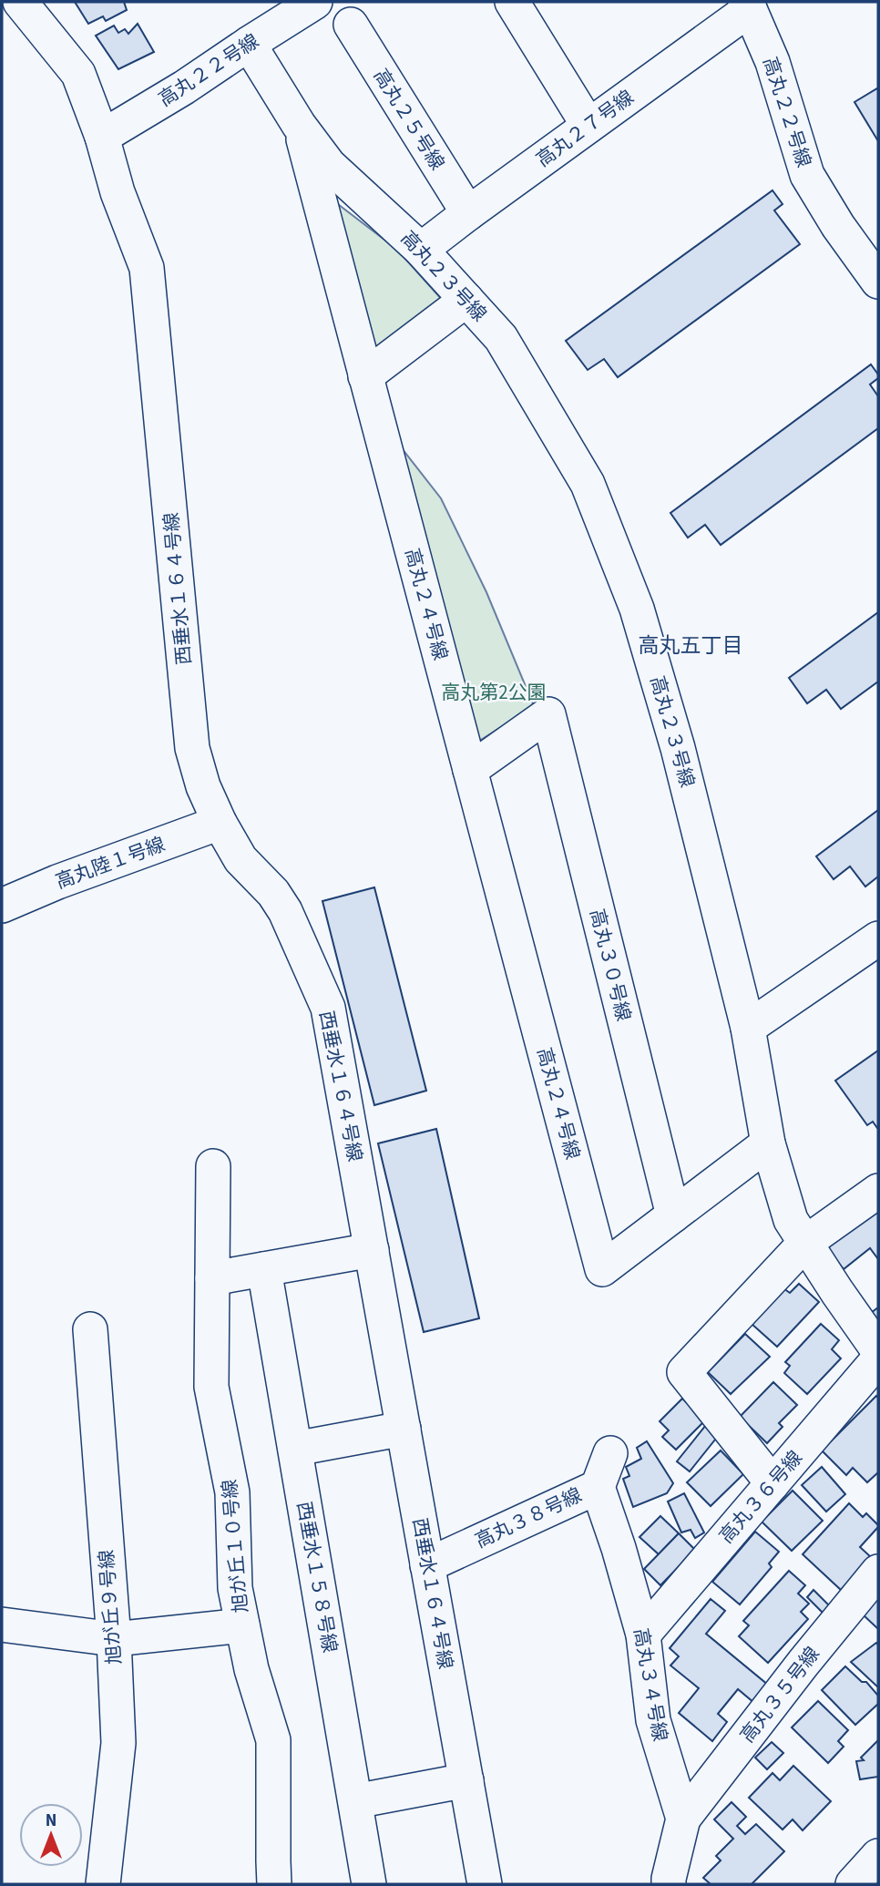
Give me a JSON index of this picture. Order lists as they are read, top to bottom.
{
  "streets": {
    "street": [
      "高丸２２号線",
      "高丸２５号線",
      "高丸２７号線",
      "高丸２３号線",
      "西垂水１６４号線",
      "高丸２４号線",
      "高丸陸１号線",
      "高丸３０号線",
      "高丸３６号線",
      "高丸３８号線",
      "旭が丘１０号線",
      "西垂水１５８号線",
      "旭が丘９号線",
      "高丸３４号線",
      "高丸３５号線"
    ]
  },
  "crossings": [
    ["高丸２２号線", "高丸２７号線"],
    ["高丸２２号線", "高丸２３号線"],
    ["高丸２２号線", "西垂水１６４号線"],
    ["高丸２５号線", "高丸２７号線"],
    ["高丸２７号線", "高丸２３号線"],
    ["高丸２３号線", "高丸２４号線"],
    ["西垂水１６４号線", "高丸陸１号線"],
    ["西垂水１６４号線", "高丸３８号線"],
    ["高丸２４号線", "高丸３０号線"],
    ["高丸３６号線", "高丸３４号線"],
    ["高丸３８号線", "高丸３４号線"],
    ["高丸３４号線", "高丸３５号線"]
  ],
  "districts": ["高丸五丁目"],
  "parks": ["高丸第2公園"],
  "north": "top"
}
